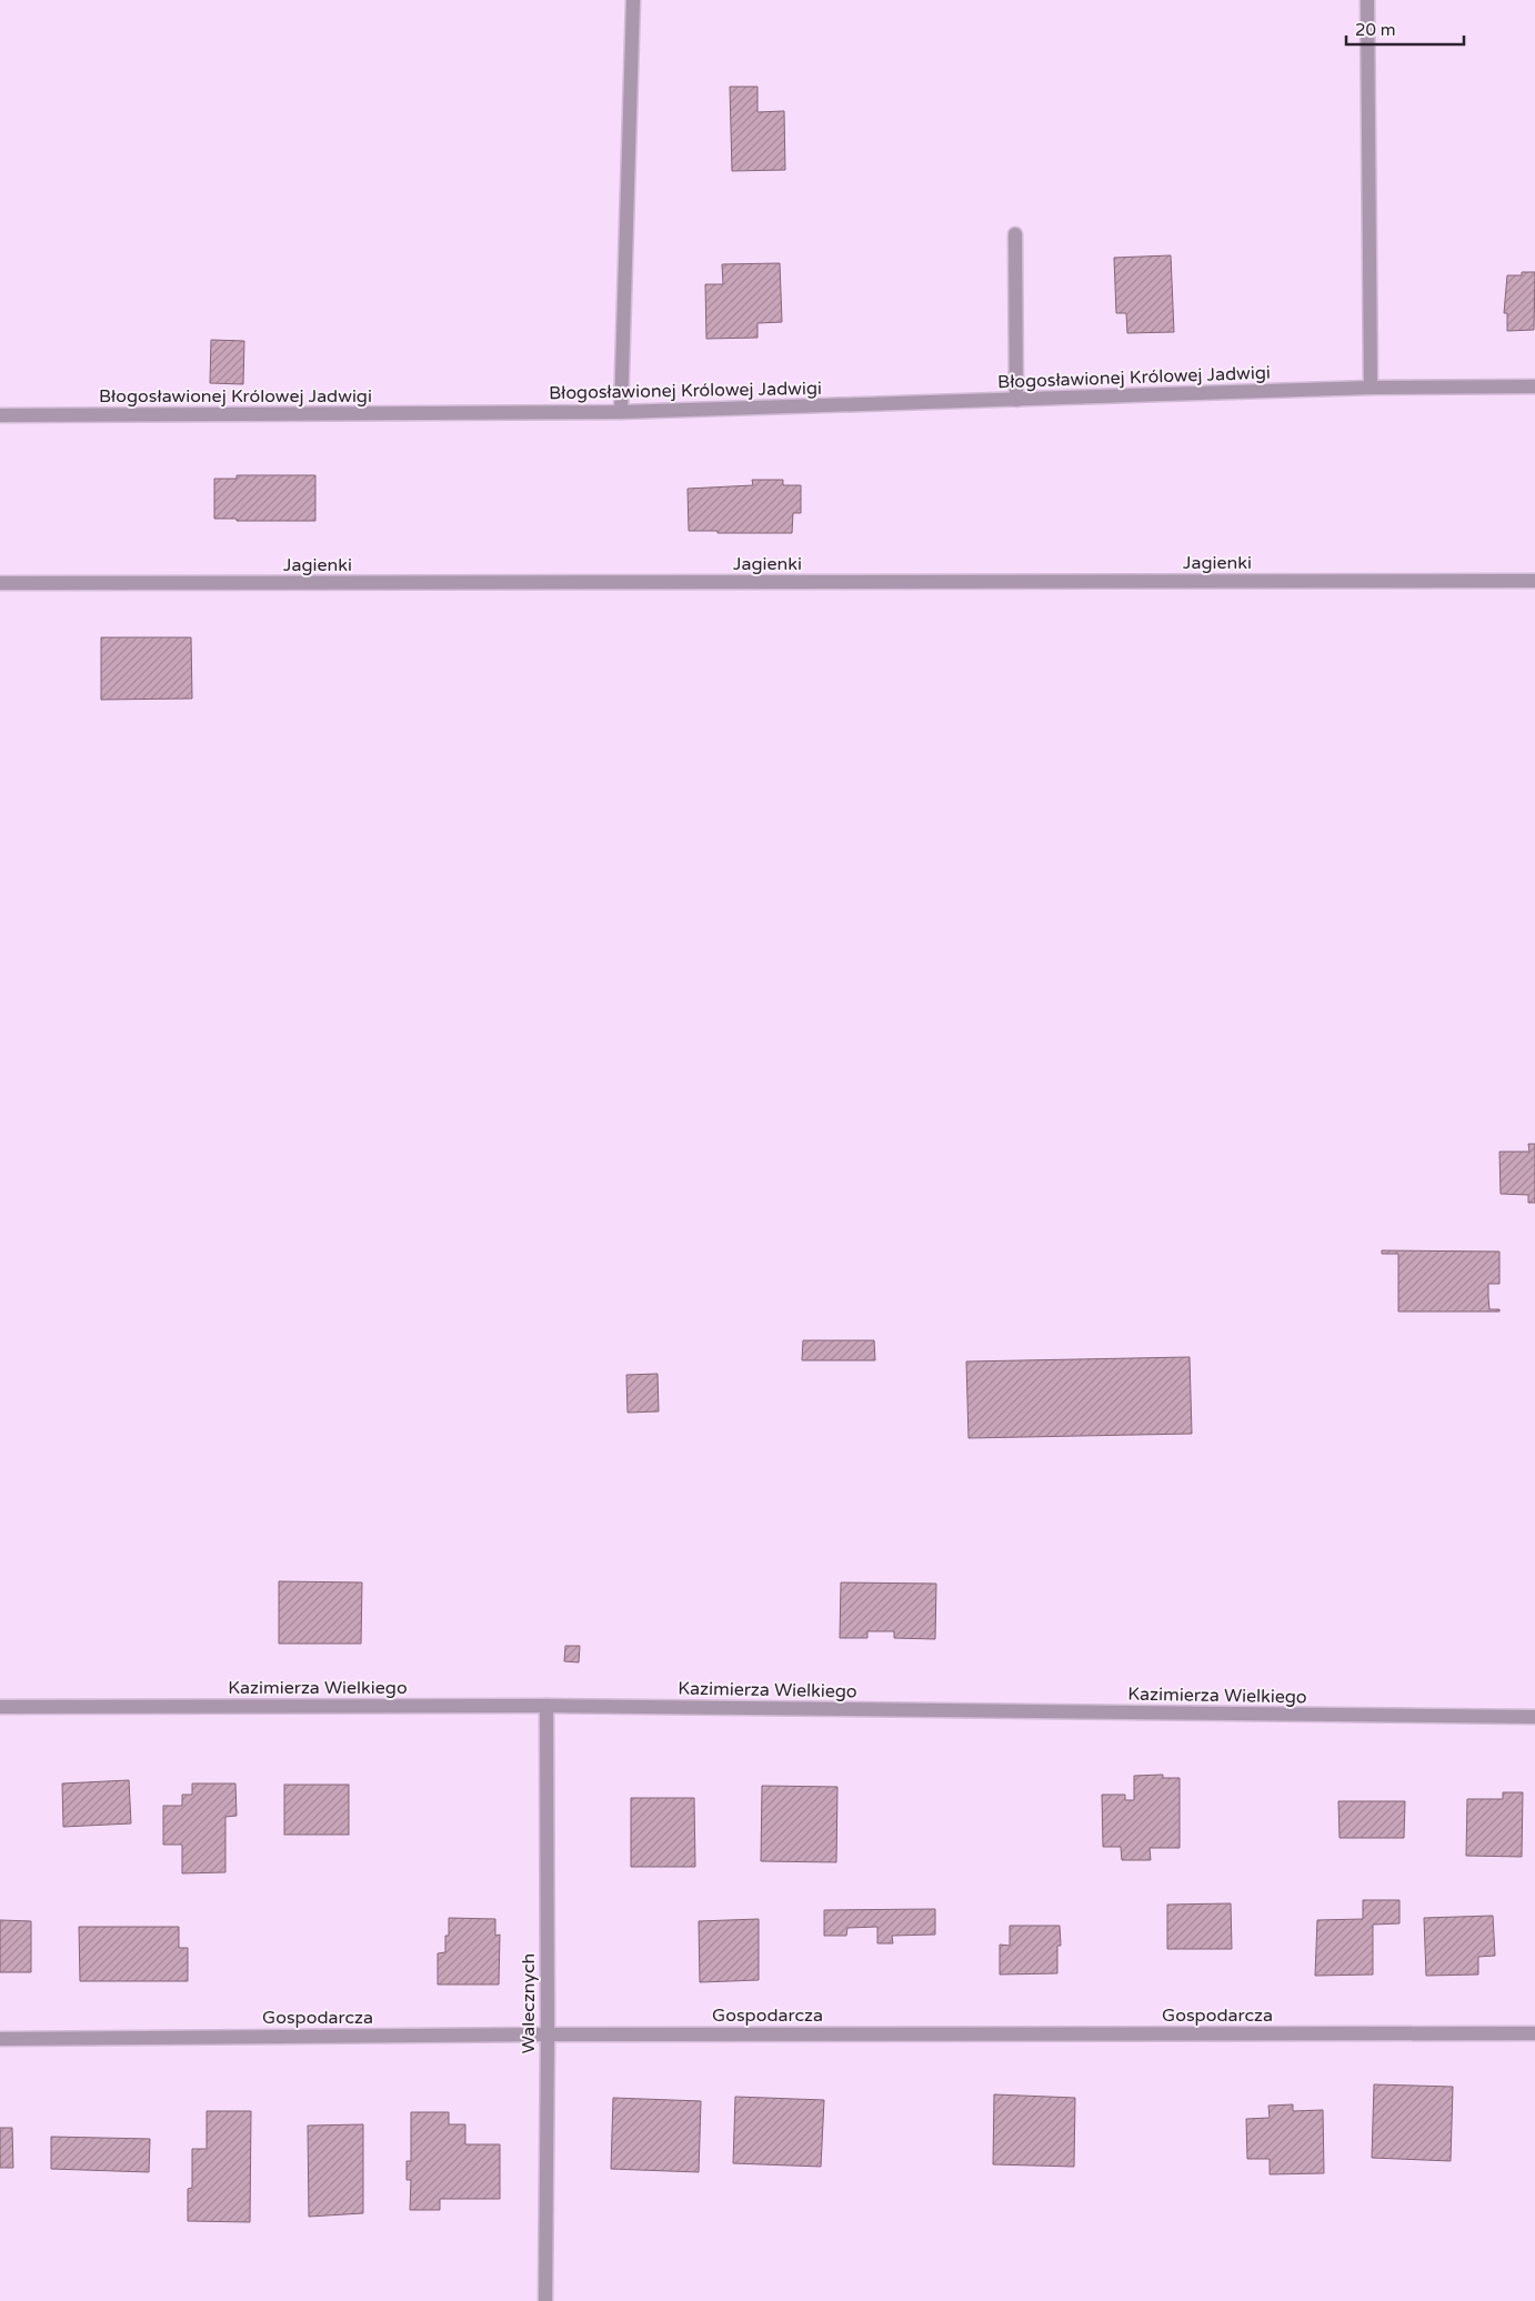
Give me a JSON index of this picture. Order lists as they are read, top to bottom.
{
  "streets": {
    "street": [
      "Błogosławionej Królowej Jadwigi",
      "Jagienki",
      "Kazimierza Wielkiego",
      "Walecznych",
      "Gospodarcza"
    ]
  },
  "crossings": [
    ["Kazimierza Wielkiego", "Walecznych"],
    ["Walecznych", "Gospodarcza"]
  ],
  "scale_bar": "20 m"
}
